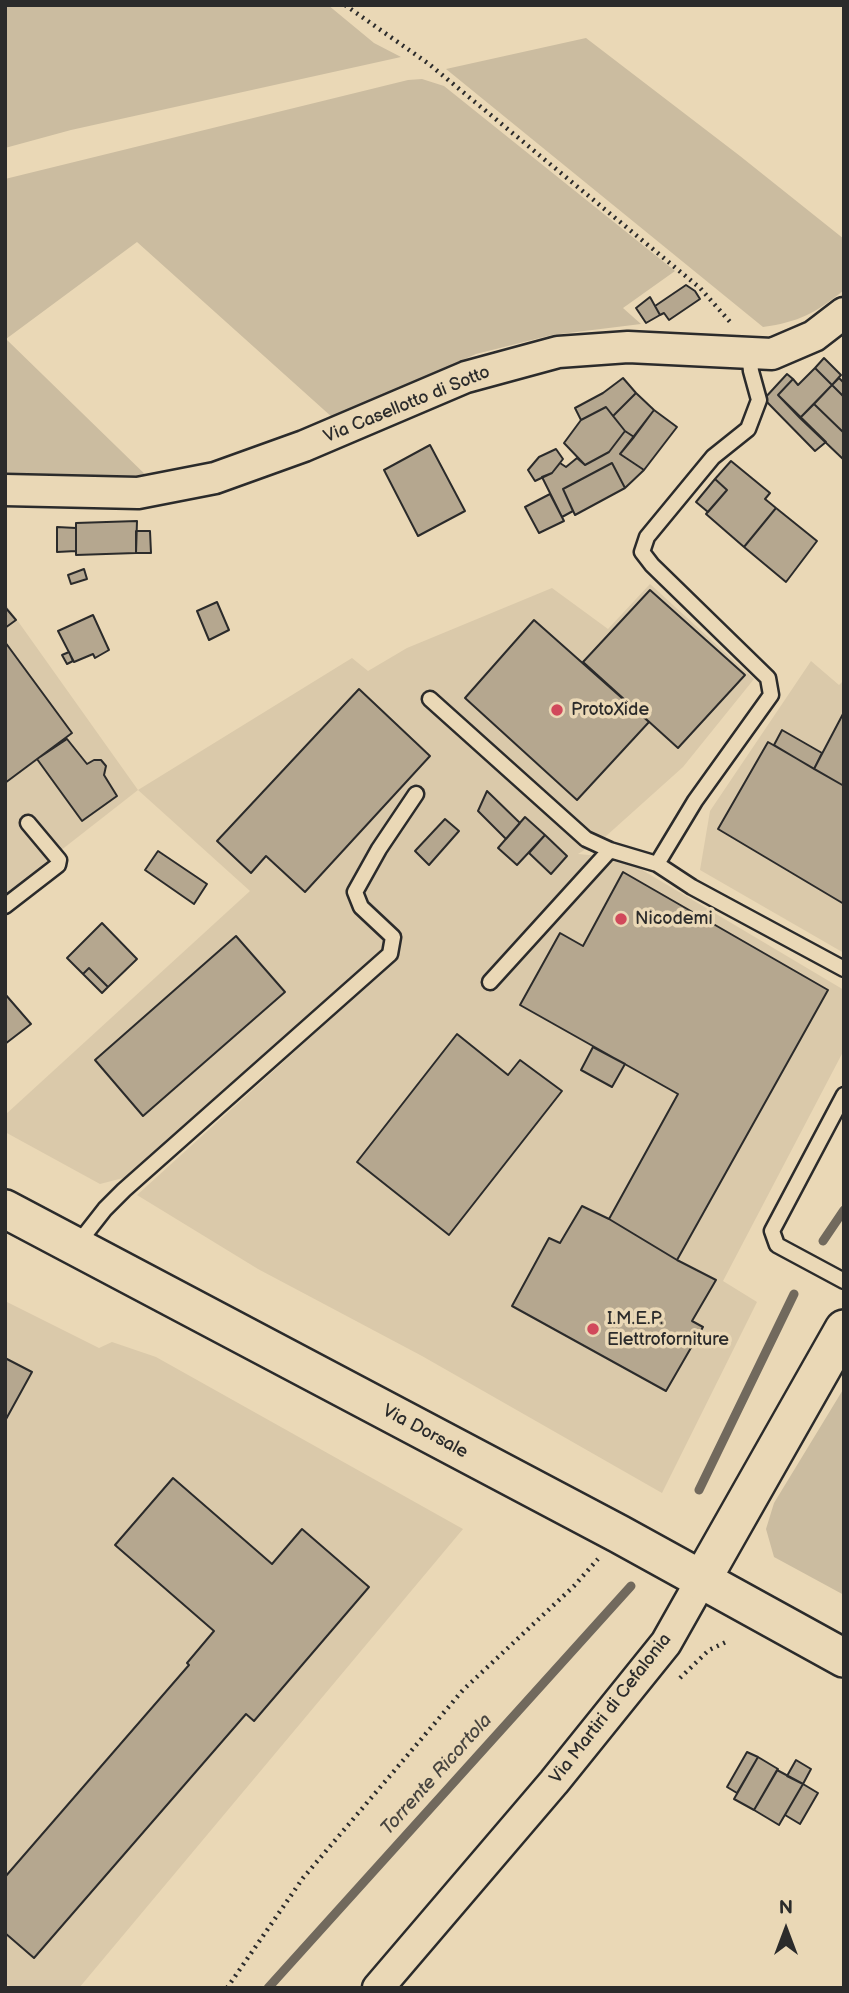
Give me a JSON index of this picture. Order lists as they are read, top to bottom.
{
  "streets": {
    "street": ["Via Casellotto di Sotto", "Via Dorsale", "Via Martiri di Cefalonia"]
  },
  "crossings": [
    ["Via Dorsale", "Via Martiri di Cefalonia"]
  ],
  "water": ["Torrente Ricortola"],
  "places": ["ProtoXide", "Nicodemi", "I.M.E.P. Elettroforniture"],
  "north": "top"
}
